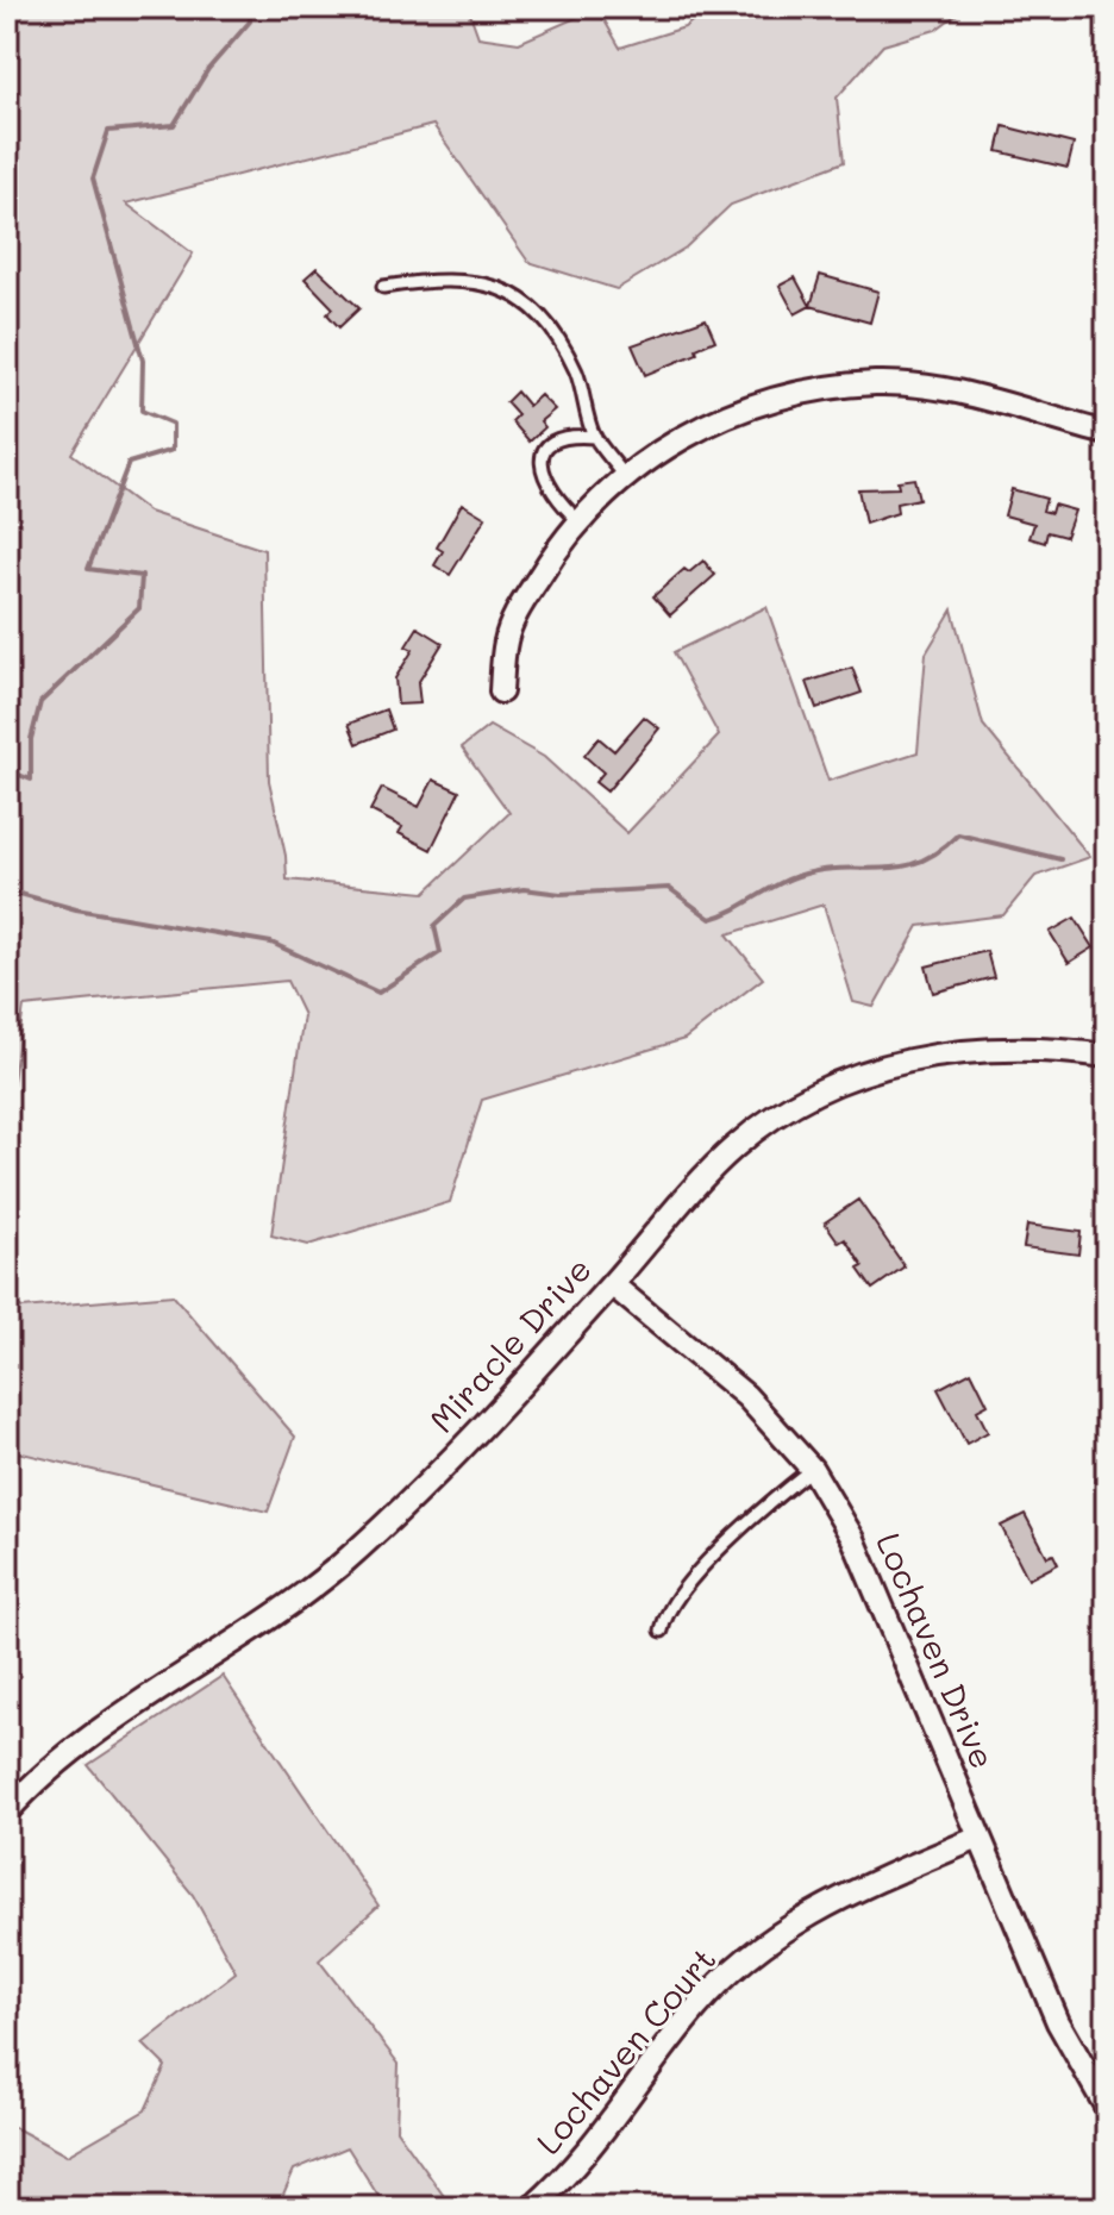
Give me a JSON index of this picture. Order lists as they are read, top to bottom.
{
  "streets": {
    "street": ["Miracle Drive", "Lochaven Drive", "Lochaven Court"]
  },
  "crossings": [
    ["Miracle Drive", "Lochaven Drive"],
    ["Lochaven Drive", "Lochaven Court"]
  ]
}
